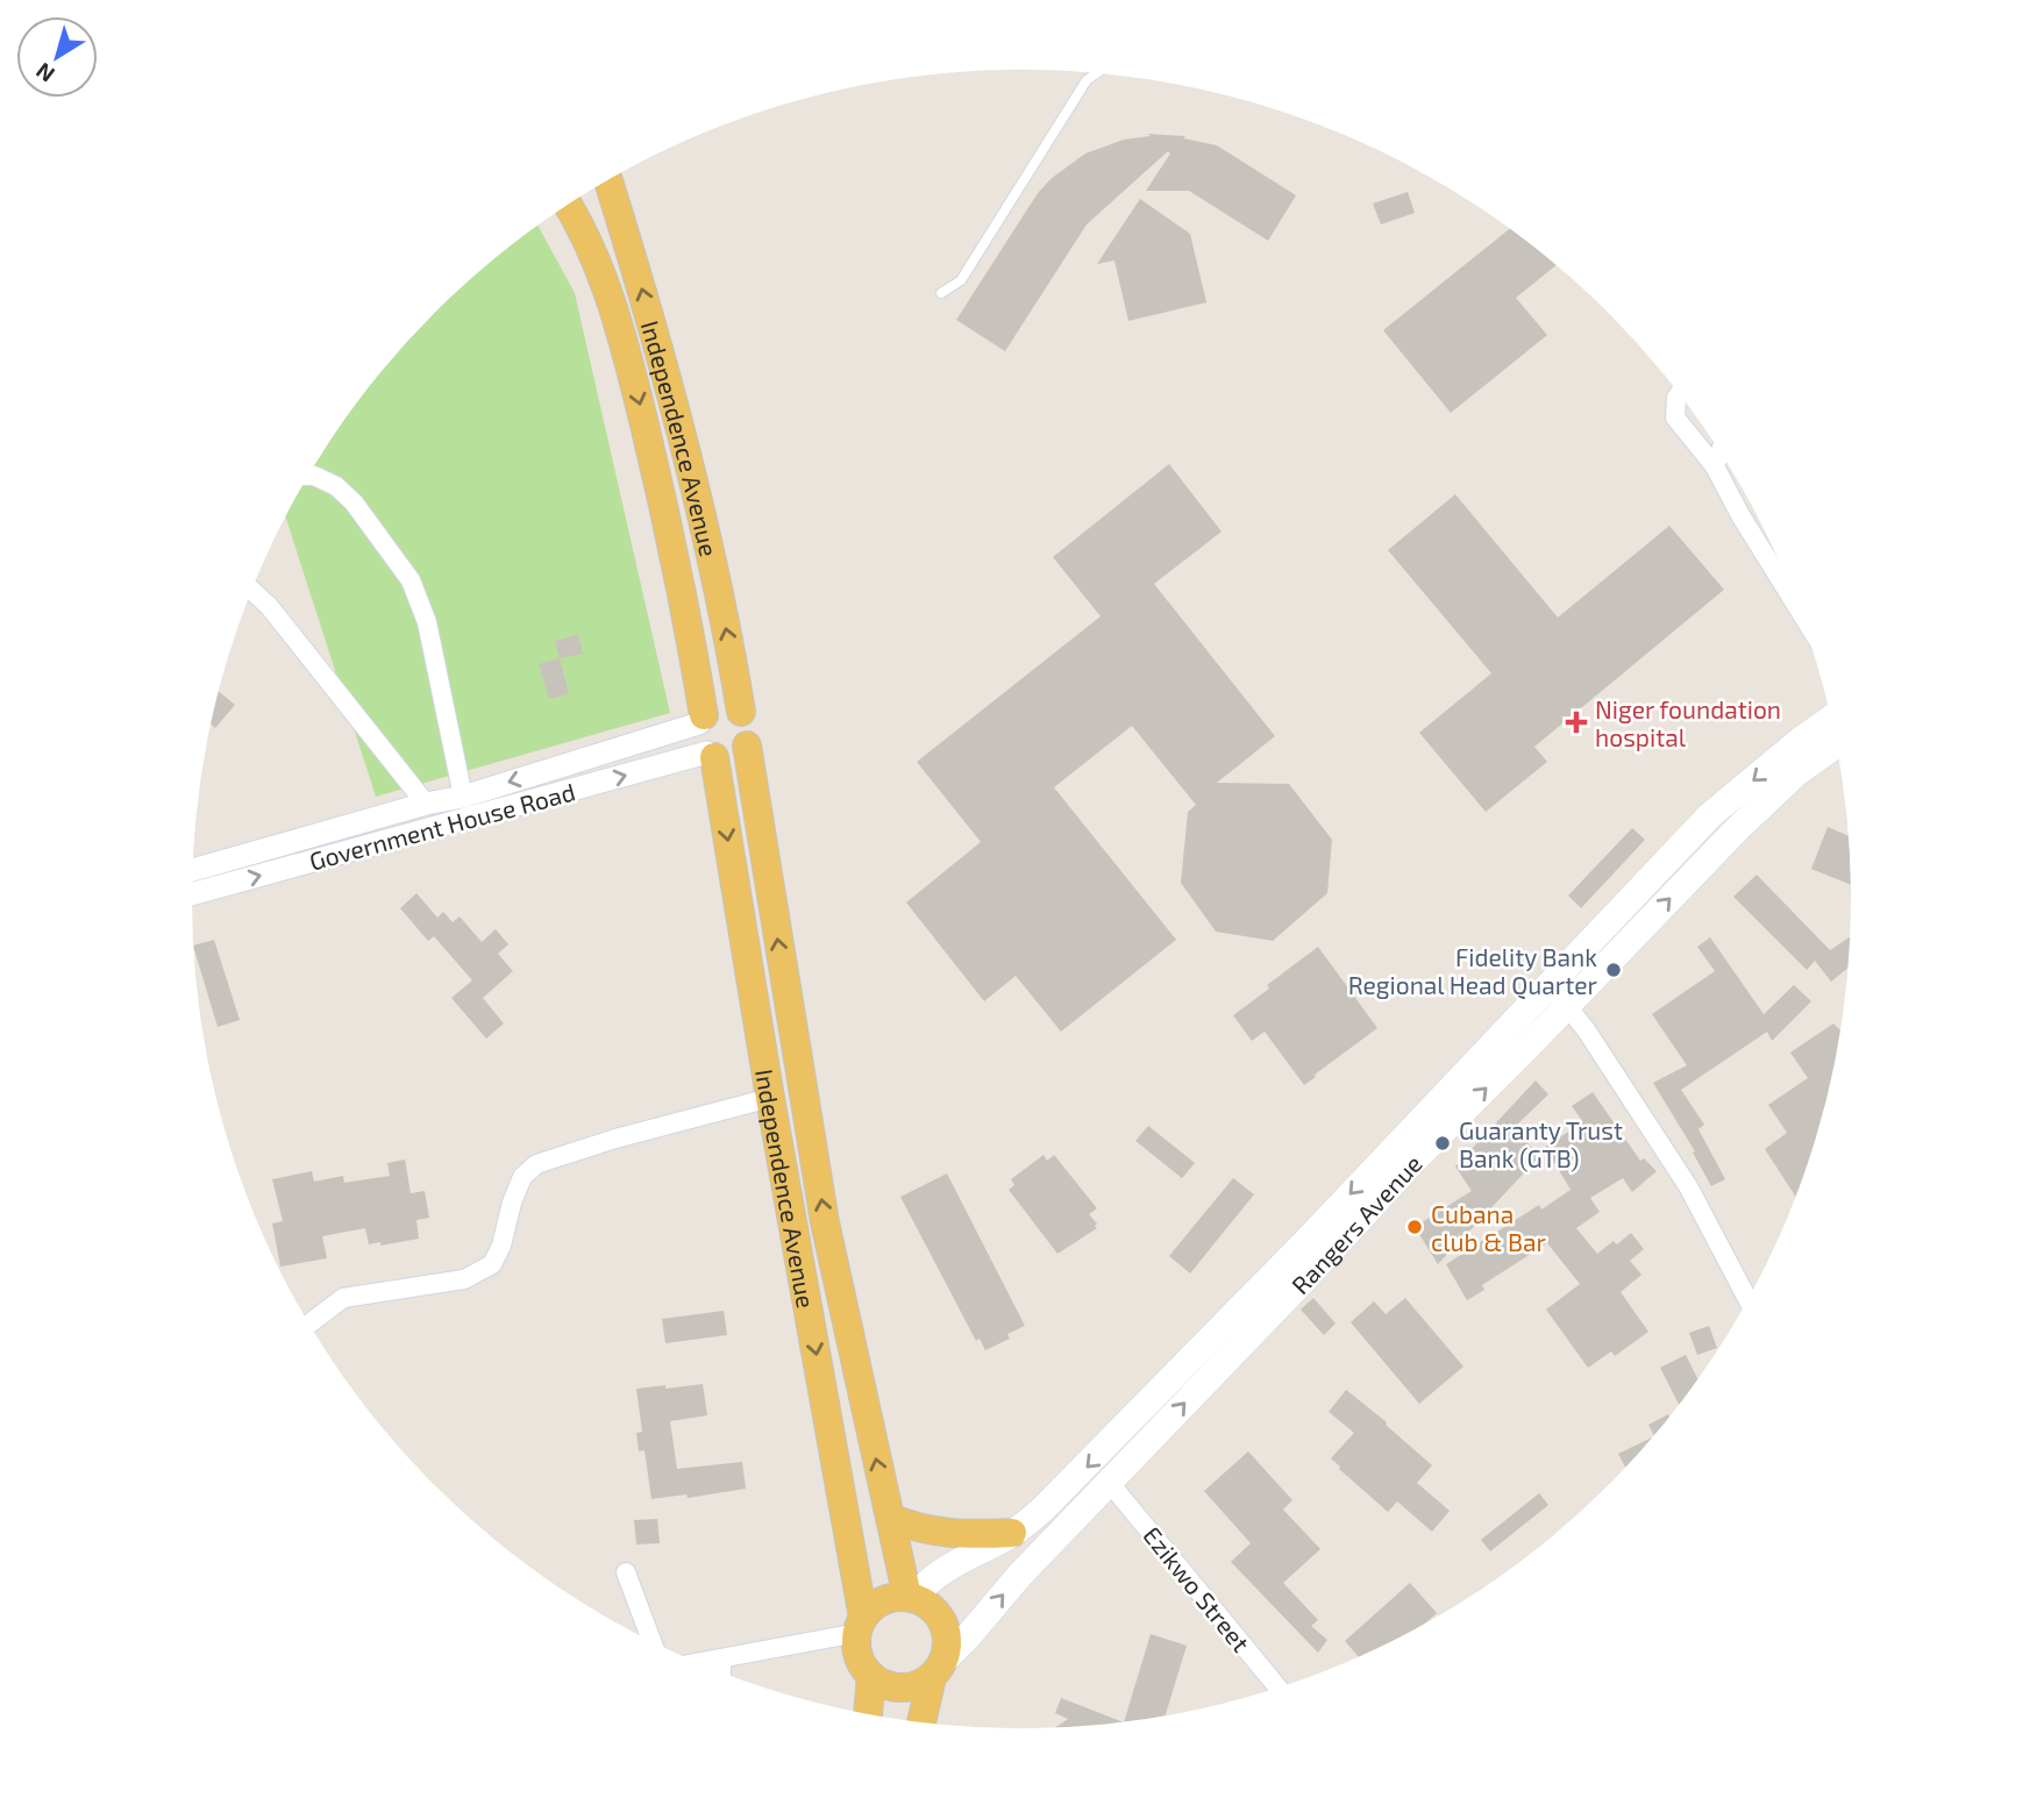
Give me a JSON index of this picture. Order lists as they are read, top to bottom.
{
  "streets": {
    "main road": ["Independence Avenue", "Rangers Avenue"],
    "street": ["Government House Road", "Ezikwo Street"]
  },
  "crossings": [
    ["Independence Avenue", "Government House Road"],
    ["Independence Avenue", "Rangers Avenue"],
    ["Rangers Avenue", "Ezikwo Street"]
  ],
  "places": {
    "health": ["Niger foundation hospital"],
    "other": ["Fidelity Bank Regional Head Quarter", "Guaranty Trust Bank (GTB)", "Cubana club & Bar"]
  },
  "north": "bottom left"
}
